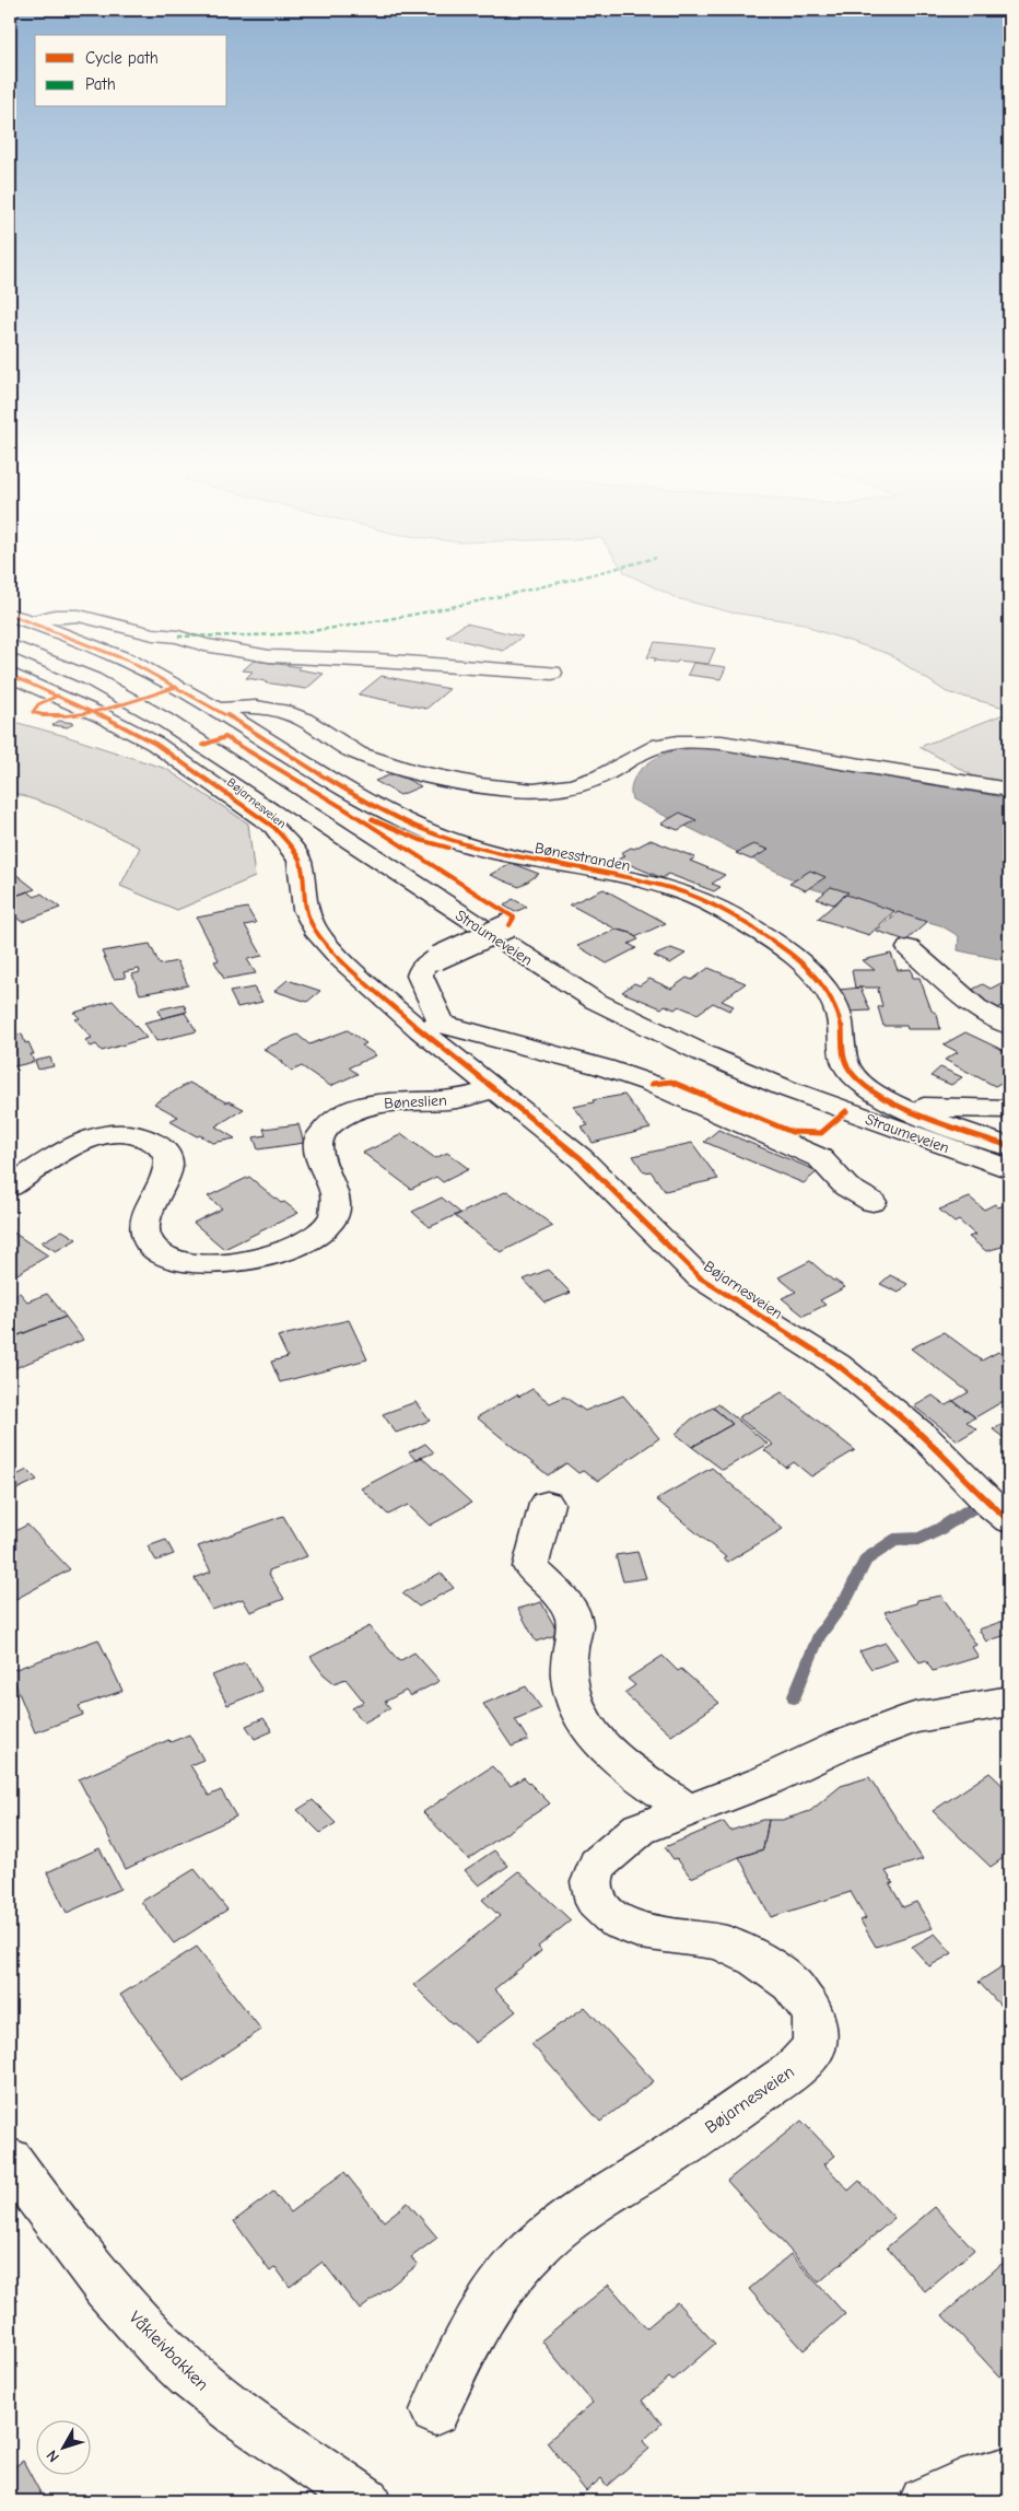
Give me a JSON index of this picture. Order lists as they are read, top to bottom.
{
  "streets": {
    "street": [
      "Bøjarnesveien",
      "Bønesstranden",
      "Straumeveien",
      "Bøneslien",
      "Våkleivbakken"
    ]
  },
  "crossings": [
    ["Bøjarnesveien", "Bøneslien"]
  ],
  "legend": ["Cycle path", "Path"],
  "north": "bottom left"
}
